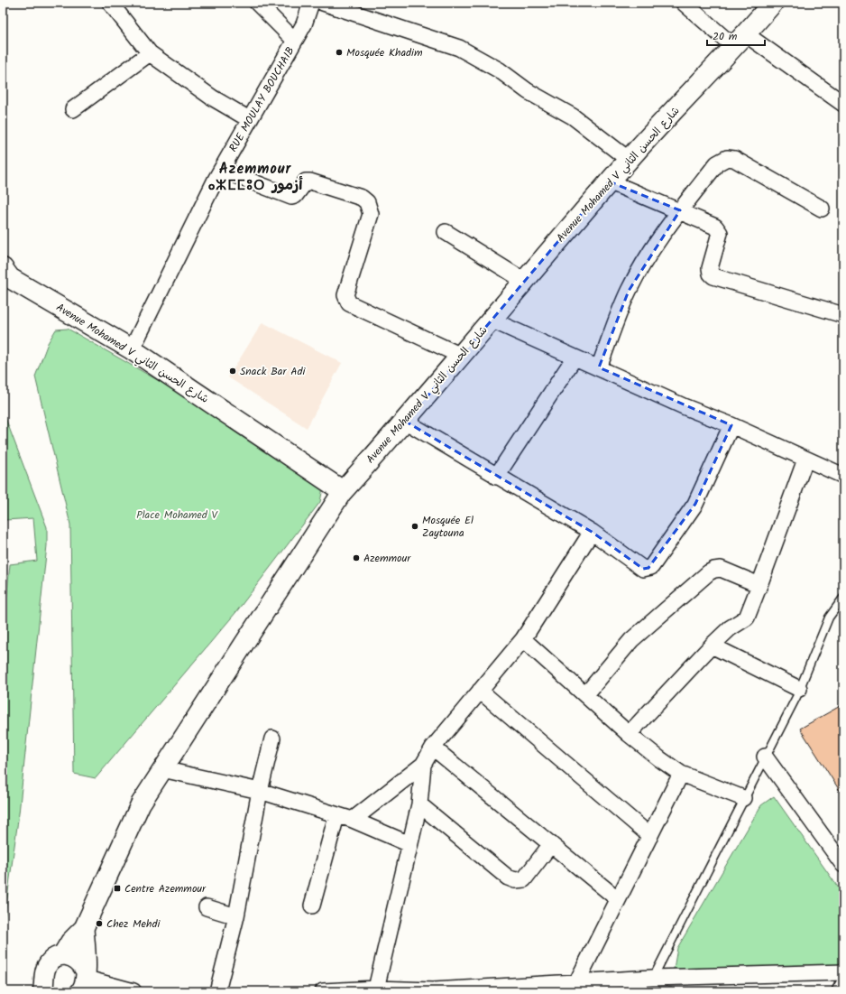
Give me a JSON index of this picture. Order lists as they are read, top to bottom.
{
  "streets": {
    "main road": ["Avenue Mohamed V شارع الحسن الثاني"],
    "street": ["RUE MOULAY BOUCHAIB"]
  },
  "crossings": [
    ["RUE MOULAY BOUCHAIB", "Avenue Mohamed V شارع الحسن الثاني"]
  ],
  "districts": ["Azemmour ⴰⵣⵎⵎⵓⵔ أزمور"],
  "parks": ["Place Mohamed V"],
  "places": {
    "other": [
      "Mosquée Khadim",
      "Snack Bar Adi",
      "Mosquée El Zaytouna",
      "Azemmour",
      "Chez Mehdi"
    ],
    "transit": ["Centre Azemmour"]
  },
  "scale_bar": "20 m"
}
